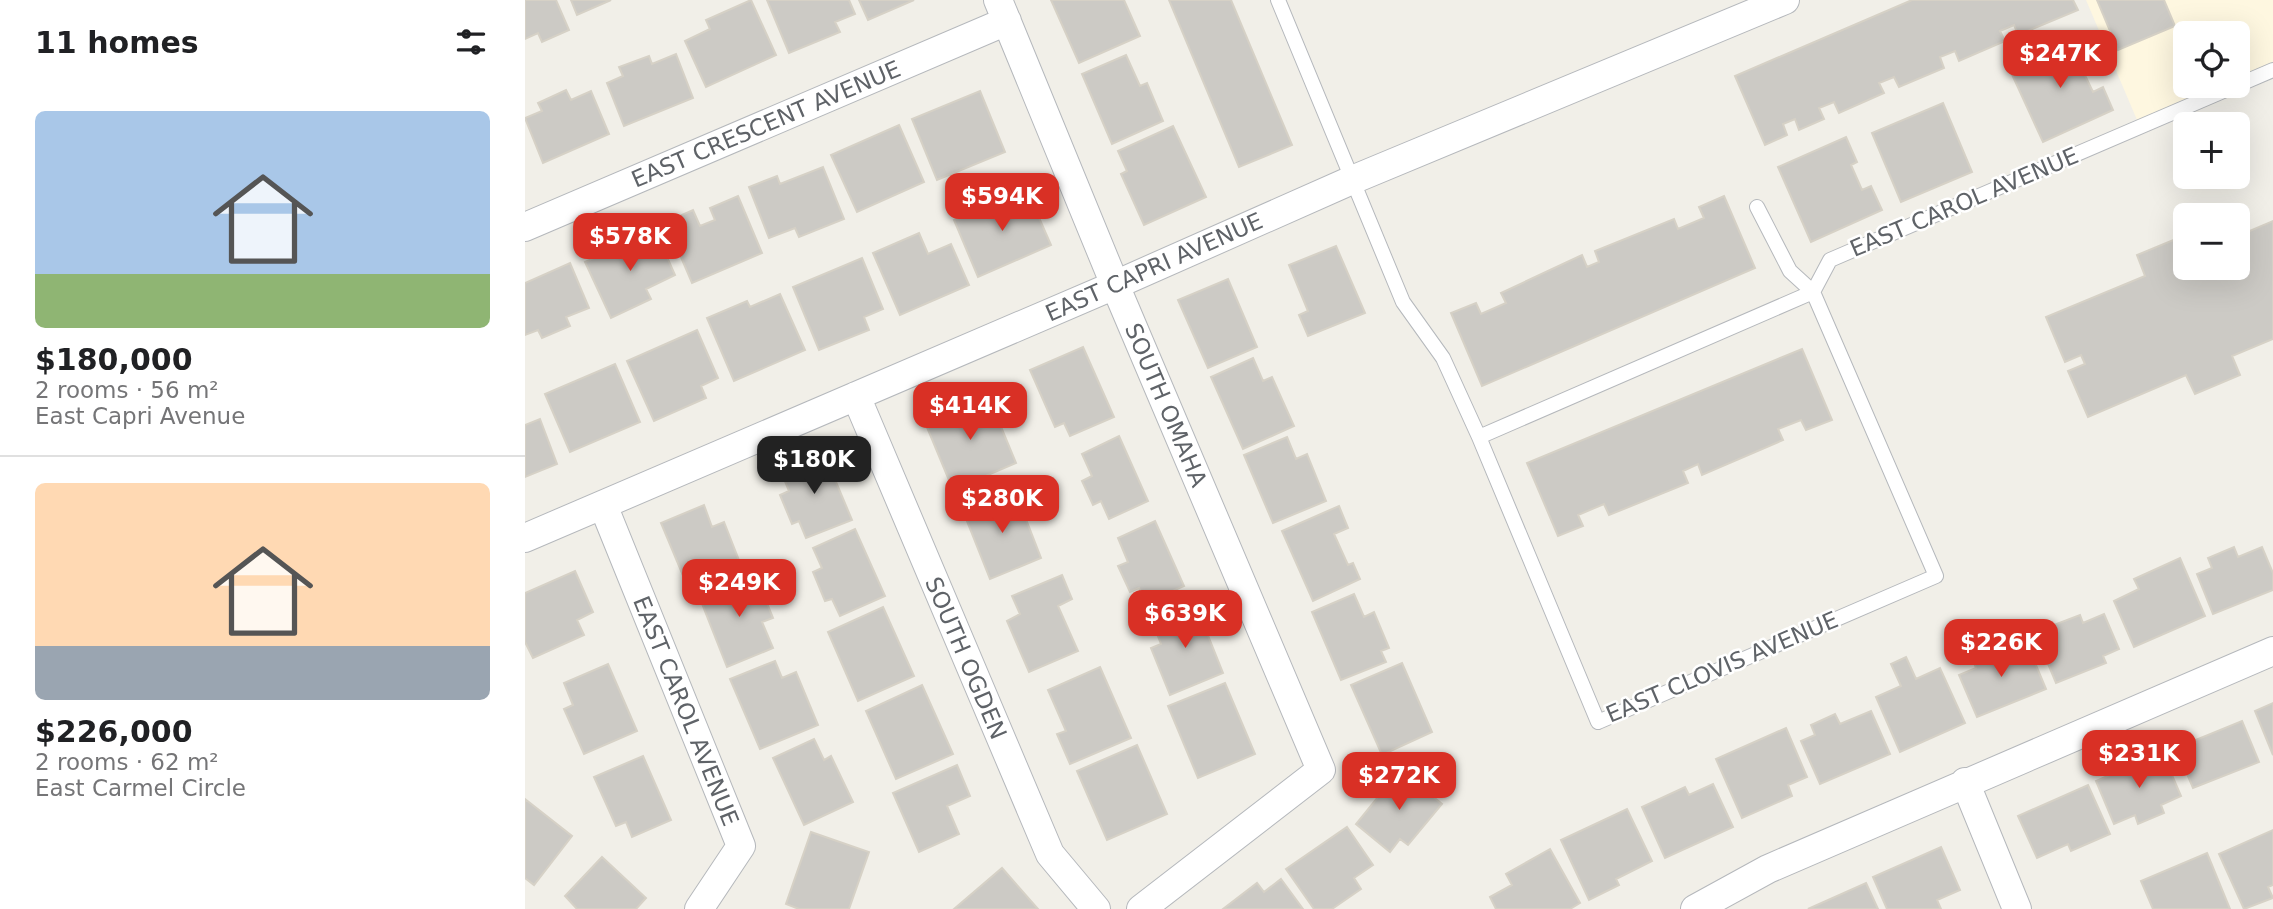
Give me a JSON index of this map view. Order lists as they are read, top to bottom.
{
  "streets": {
    "street": [
      "EAST CRESCENT AVENUE",
      "EAST CAROL AVENUE",
      "EAST CAPRI AVENUE",
      "SOUTH OMAHA",
      "SOUTH OGDEN"
    ],
    "lane": ["EAST CLOVIS AVENUE"]
  },
  "crossings": [
    ["EAST CRESCENT AVENUE", "SOUTH OMAHA"],
    ["EAST CAROL AVENUE", "EAST CAPRI AVENUE"],
    ["EAST CAROL AVENUE", "EAST CLOVIS AVENUE"],
    ["EAST CAPRI AVENUE", "SOUTH OMAHA"],
    ["EAST CAPRI AVENUE", "SOUTH OGDEN"],
    ["EAST CAPRI AVENUE", "EAST CLOVIS AVENUE"]
  ],
  "page": {
    "heading": "11 homes",
    "map_buttons": ["+", "−"],
    "price": [
      "$247K",
      "$594K",
      "$578K",
      "$414K",
      "$180K",
      "$280K",
      "$249K",
      "$639K",
      "$226K",
      "$231K",
      "$272K"
    ],
    "list": [
      {
        "name": "$180,000",
        "note": "2 rooms · 56 m² · East Capri Avenue"
      },
      {
        "name": "$226,000",
        "note": "2 rooms · 62 m² · East Carmel Circle"
      }
    ]
  }
}
